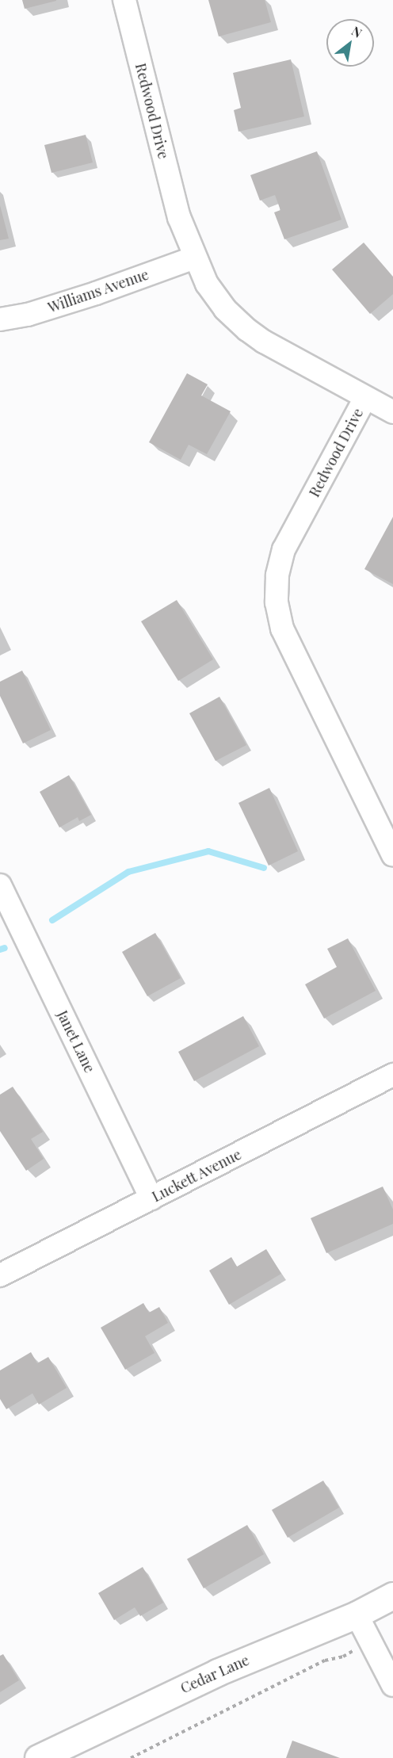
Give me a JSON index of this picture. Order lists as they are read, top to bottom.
{
  "streets": {
    "main road": ["Cedar Lane"],
    "street": [
      "Redwood Drive",
      "Williams Avenue",
      "Janet Lane",
      "Luckett Avenue"
    ]
  },
  "crossings": [
    ["Redwood Drive", "Williams Avenue"],
    ["Janet Lane", "Luckett Avenue"]
  ],
  "north": "top right"
}
